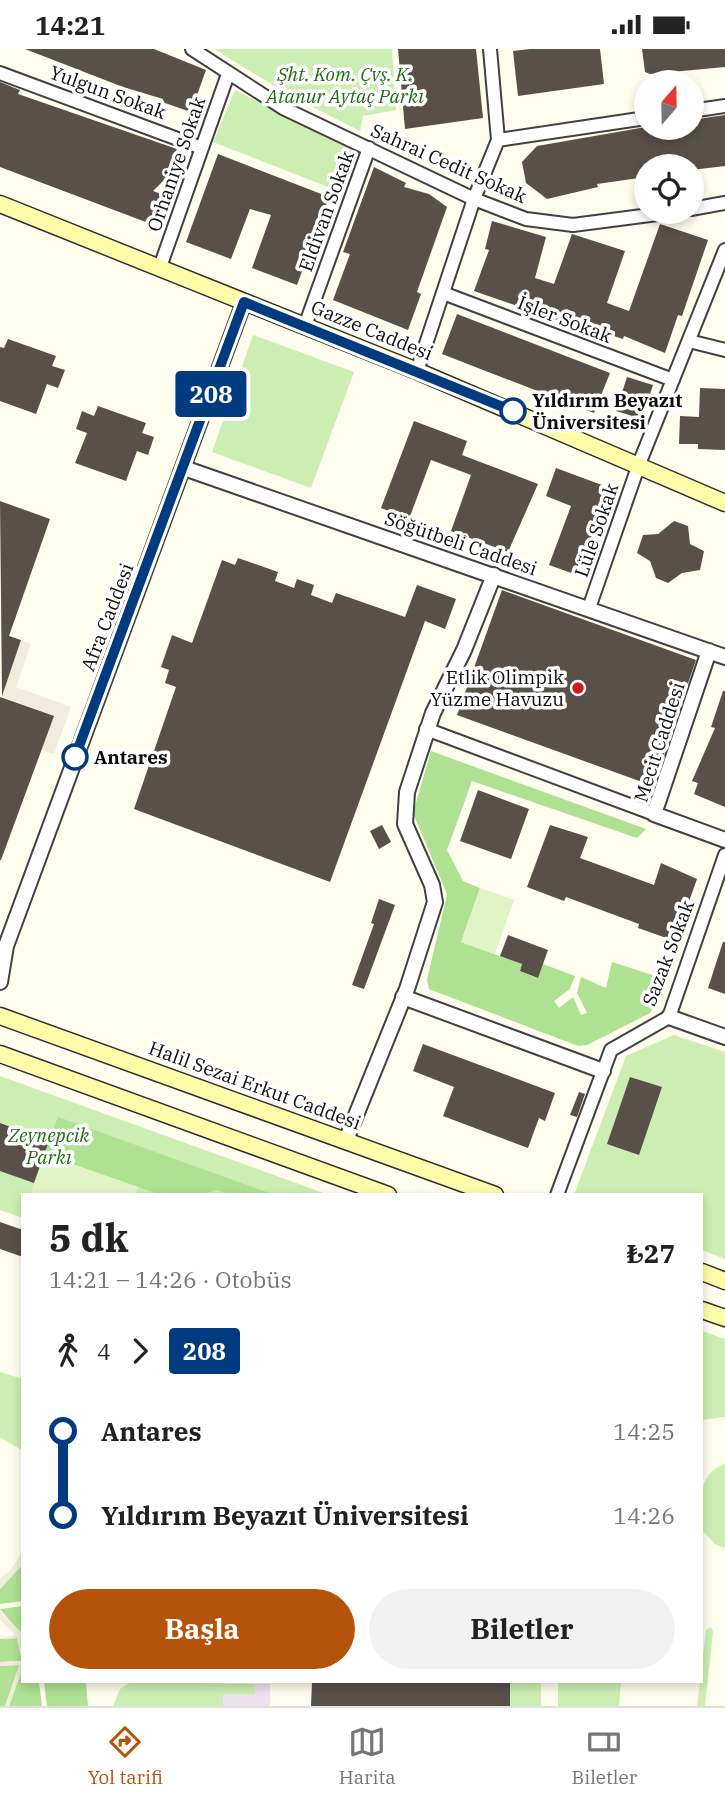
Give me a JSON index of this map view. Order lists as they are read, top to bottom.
{
  "streets": {
    "main road": ["Gazze Caddesi", "Halil Sezai Erkut Caddesi"],
    "street": [
      "Yulgun Sokak",
      "Sahrai Cedit Sokak",
      "Orhaniye Sokak",
      "Eldivan Sokak",
      "İşler Sokak",
      "Lüle Sokak",
      "Söğütbeli Caddesi",
      "Afra Caddesi",
      "Mecit Caddesi",
      "Sazak Sokak"
    ]
  },
  "crossings": [
    ["Yulgun Sokak", "Orhaniye Sokak"],
    ["Sahrai Cedit Sokak", "Orhaniye Sokak"],
    ["Sahrai Cedit Sokak", "Eldivan Sokak"],
    ["Orhaniye Sokak", "Gazze Caddesi"],
    ["Eldivan Sokak", "Gazze Caddesi"],
    ["İşler Sokak", "Lüle Sokak"],
    ["Gazze Caddesi", "Lüle Sokak"],
    ["Gazze Caddesi", "Afra Caddesi"],
    ["Lüle Sokak", "Söğütbeli Caddesi"],
    ["Söğütbeli Caddesi", "Afra Caddesi"],
    ["Söğütbeli Caddesi", "Mecit Caddesi"]
  ],
  "parks": ["Şht. Kom. Çvş. K. Atanur Aytaç Parkı", "Zeynepcik Parkı"],
  "places": ["Yıldırım Beyazıt Üniversitesi", "Etlik Olimpik Yüzme Havuzu", "Antares"],
  "lines": ["bus line 208"],
  "north": "top",
  "page": {
    "status": "14:21",
    "on_map": "208",
    "heading": ["5 dk", "14:21 – 14:26 · Otobüs", "₺27"],
    "legs": ["4", "208"],
    "list": [
      {
        "name": "Antares",
        "value": "14:25"
      },
      {
        "name": "Yıldırım Beyazıt Üniversitesi",
        "value": "14:26"
      }
    ],
    "buttons": ["Başla", "Biletler"],
    "tabs": ["Yol tarifi", "Harita", "Biletler"]
  }
}
